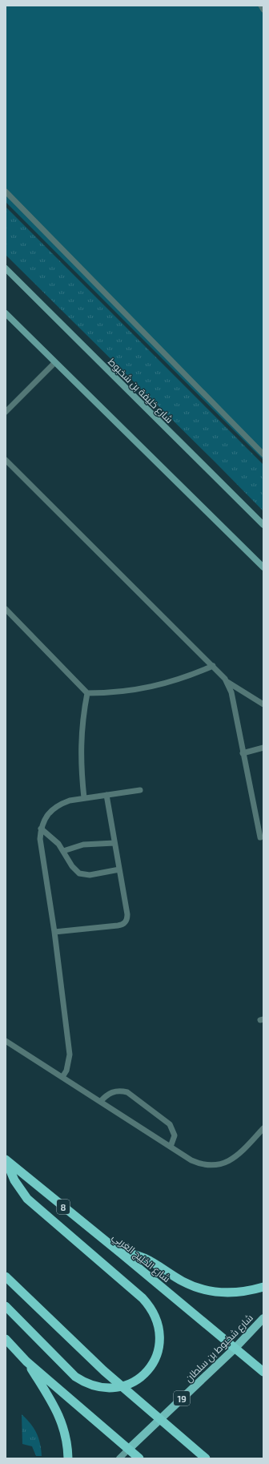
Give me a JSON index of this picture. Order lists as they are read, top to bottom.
{
  "streets": {
    "highway": ["8", "شارع الخَلِيج العَربِي"],
    "main road": ["شارع خليفة بن شخبوط", "شارع شخبوط بن سلطان", "19"]
  },
  "crossings": [
    ["شارع الخَلِيج العَربِي", "شارع شخبوط بن سلطان"]
  ]
}
